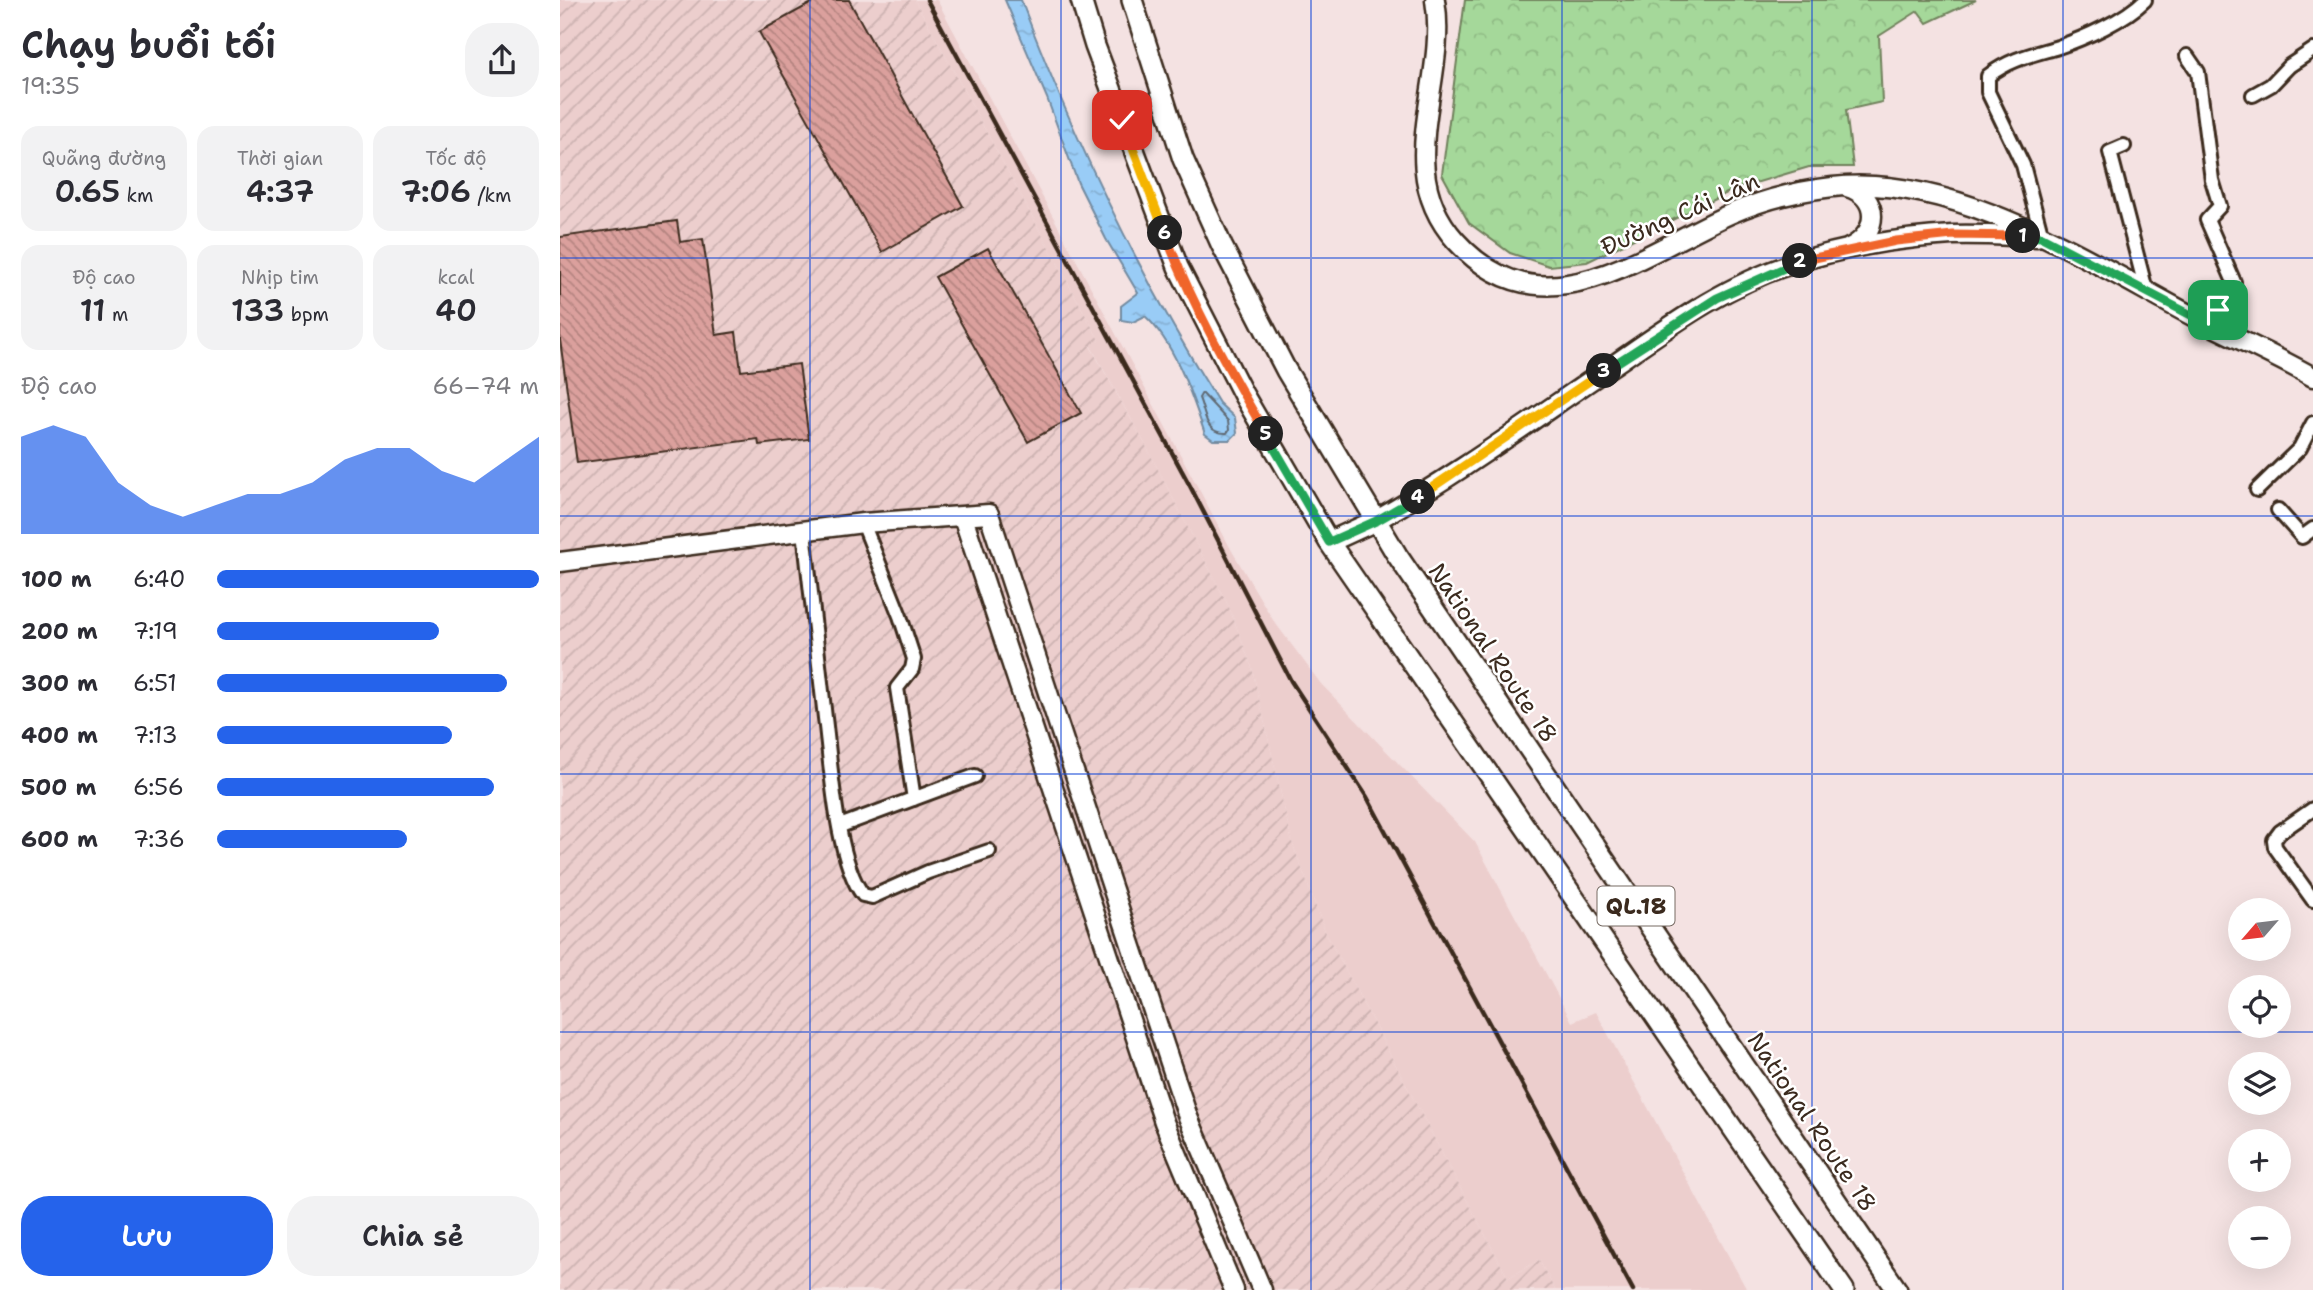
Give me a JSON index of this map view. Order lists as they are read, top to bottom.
{
  "streets": {
    "main road": ["Đường Cái Lân", "National Route 18", "QL.18"]
  },
  "north": "bottom left",
  "page": {
    "heading": ["Chạy buổi tối", "19:35"],
    "stats": [
      ["Quãng đường", "0.65 km"],
      ["Thời gian", "4:37"],
      ["Tốc độ", "7:06 /km"],
      ["Độ cao", "11 m"],
      ["Nhịp tim", "133 bpm"],
      ["kcal", "40"]
    ],
    "pins": [
      "6",
      "1",
      "2",
      "3",
      "5",
      "4"
    ],
    "chart": ["Độ cao", "66–74 m"],
    "list": [
      {
        "name": "100 m",
        "note": "6:40"
      },
      {
        "name": "200 m",
        "note": "7:19"
      },
      {
        "name": "300 m",
        "note": "6:51"
      },
      {
        "name": "400 m",
        "note": "7:13"
      },
      {
        "name": "500 m",
        "note": "6:56"
      },
      {
        "name": "600 m",
        "note": "7:36"
      }
    ],
    "map_buttons": ["+", "−"],
    "buttons": ["Lưu", "Chia sẻ"]
  }
}
